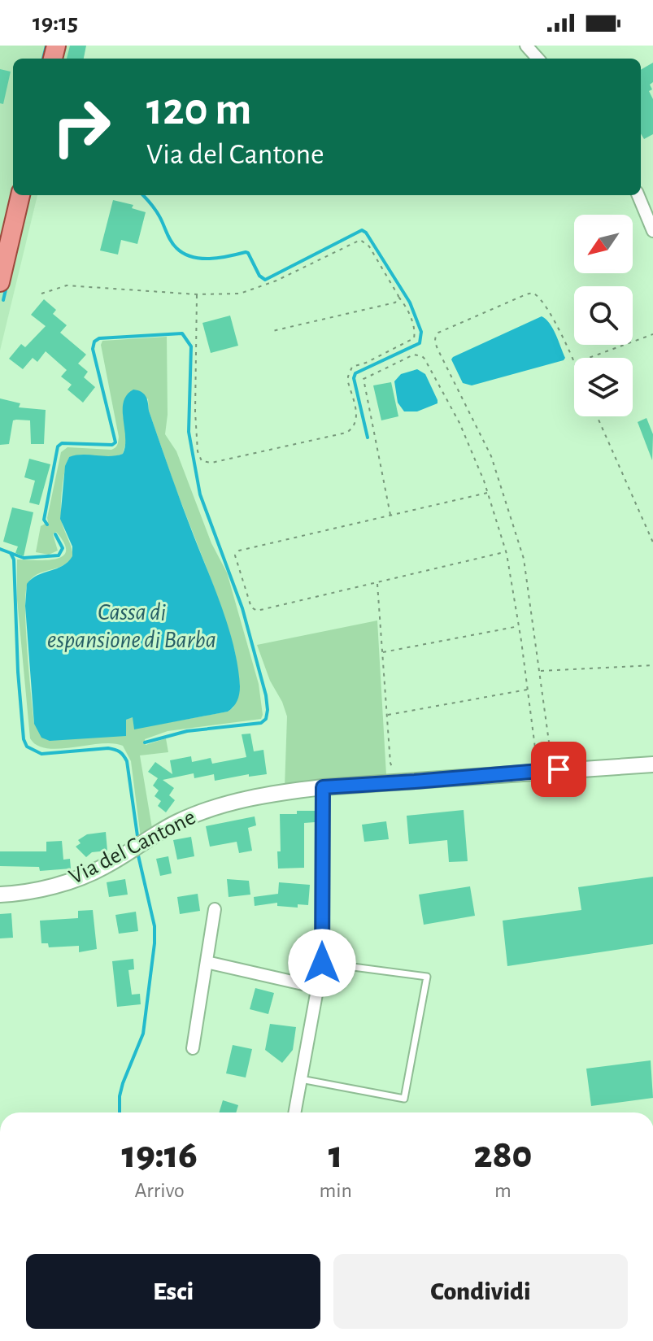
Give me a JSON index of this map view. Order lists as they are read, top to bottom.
{
  "streets": {
    "street": ["Via del Cantone"]
  },
  "water": ["Cassa di espansione di Barba"],
  "north": "bottom left",
  "page": {
    "status": "19:15",
    "turn": ["120 m", "Via del Cantone"],
    "eta": [
      "19:16",
      "Arrivo",
      "1",
      "min",
      "280",
      "m"
    ],
    "buttons": ["Esci", "Condividi"]
  }
}
